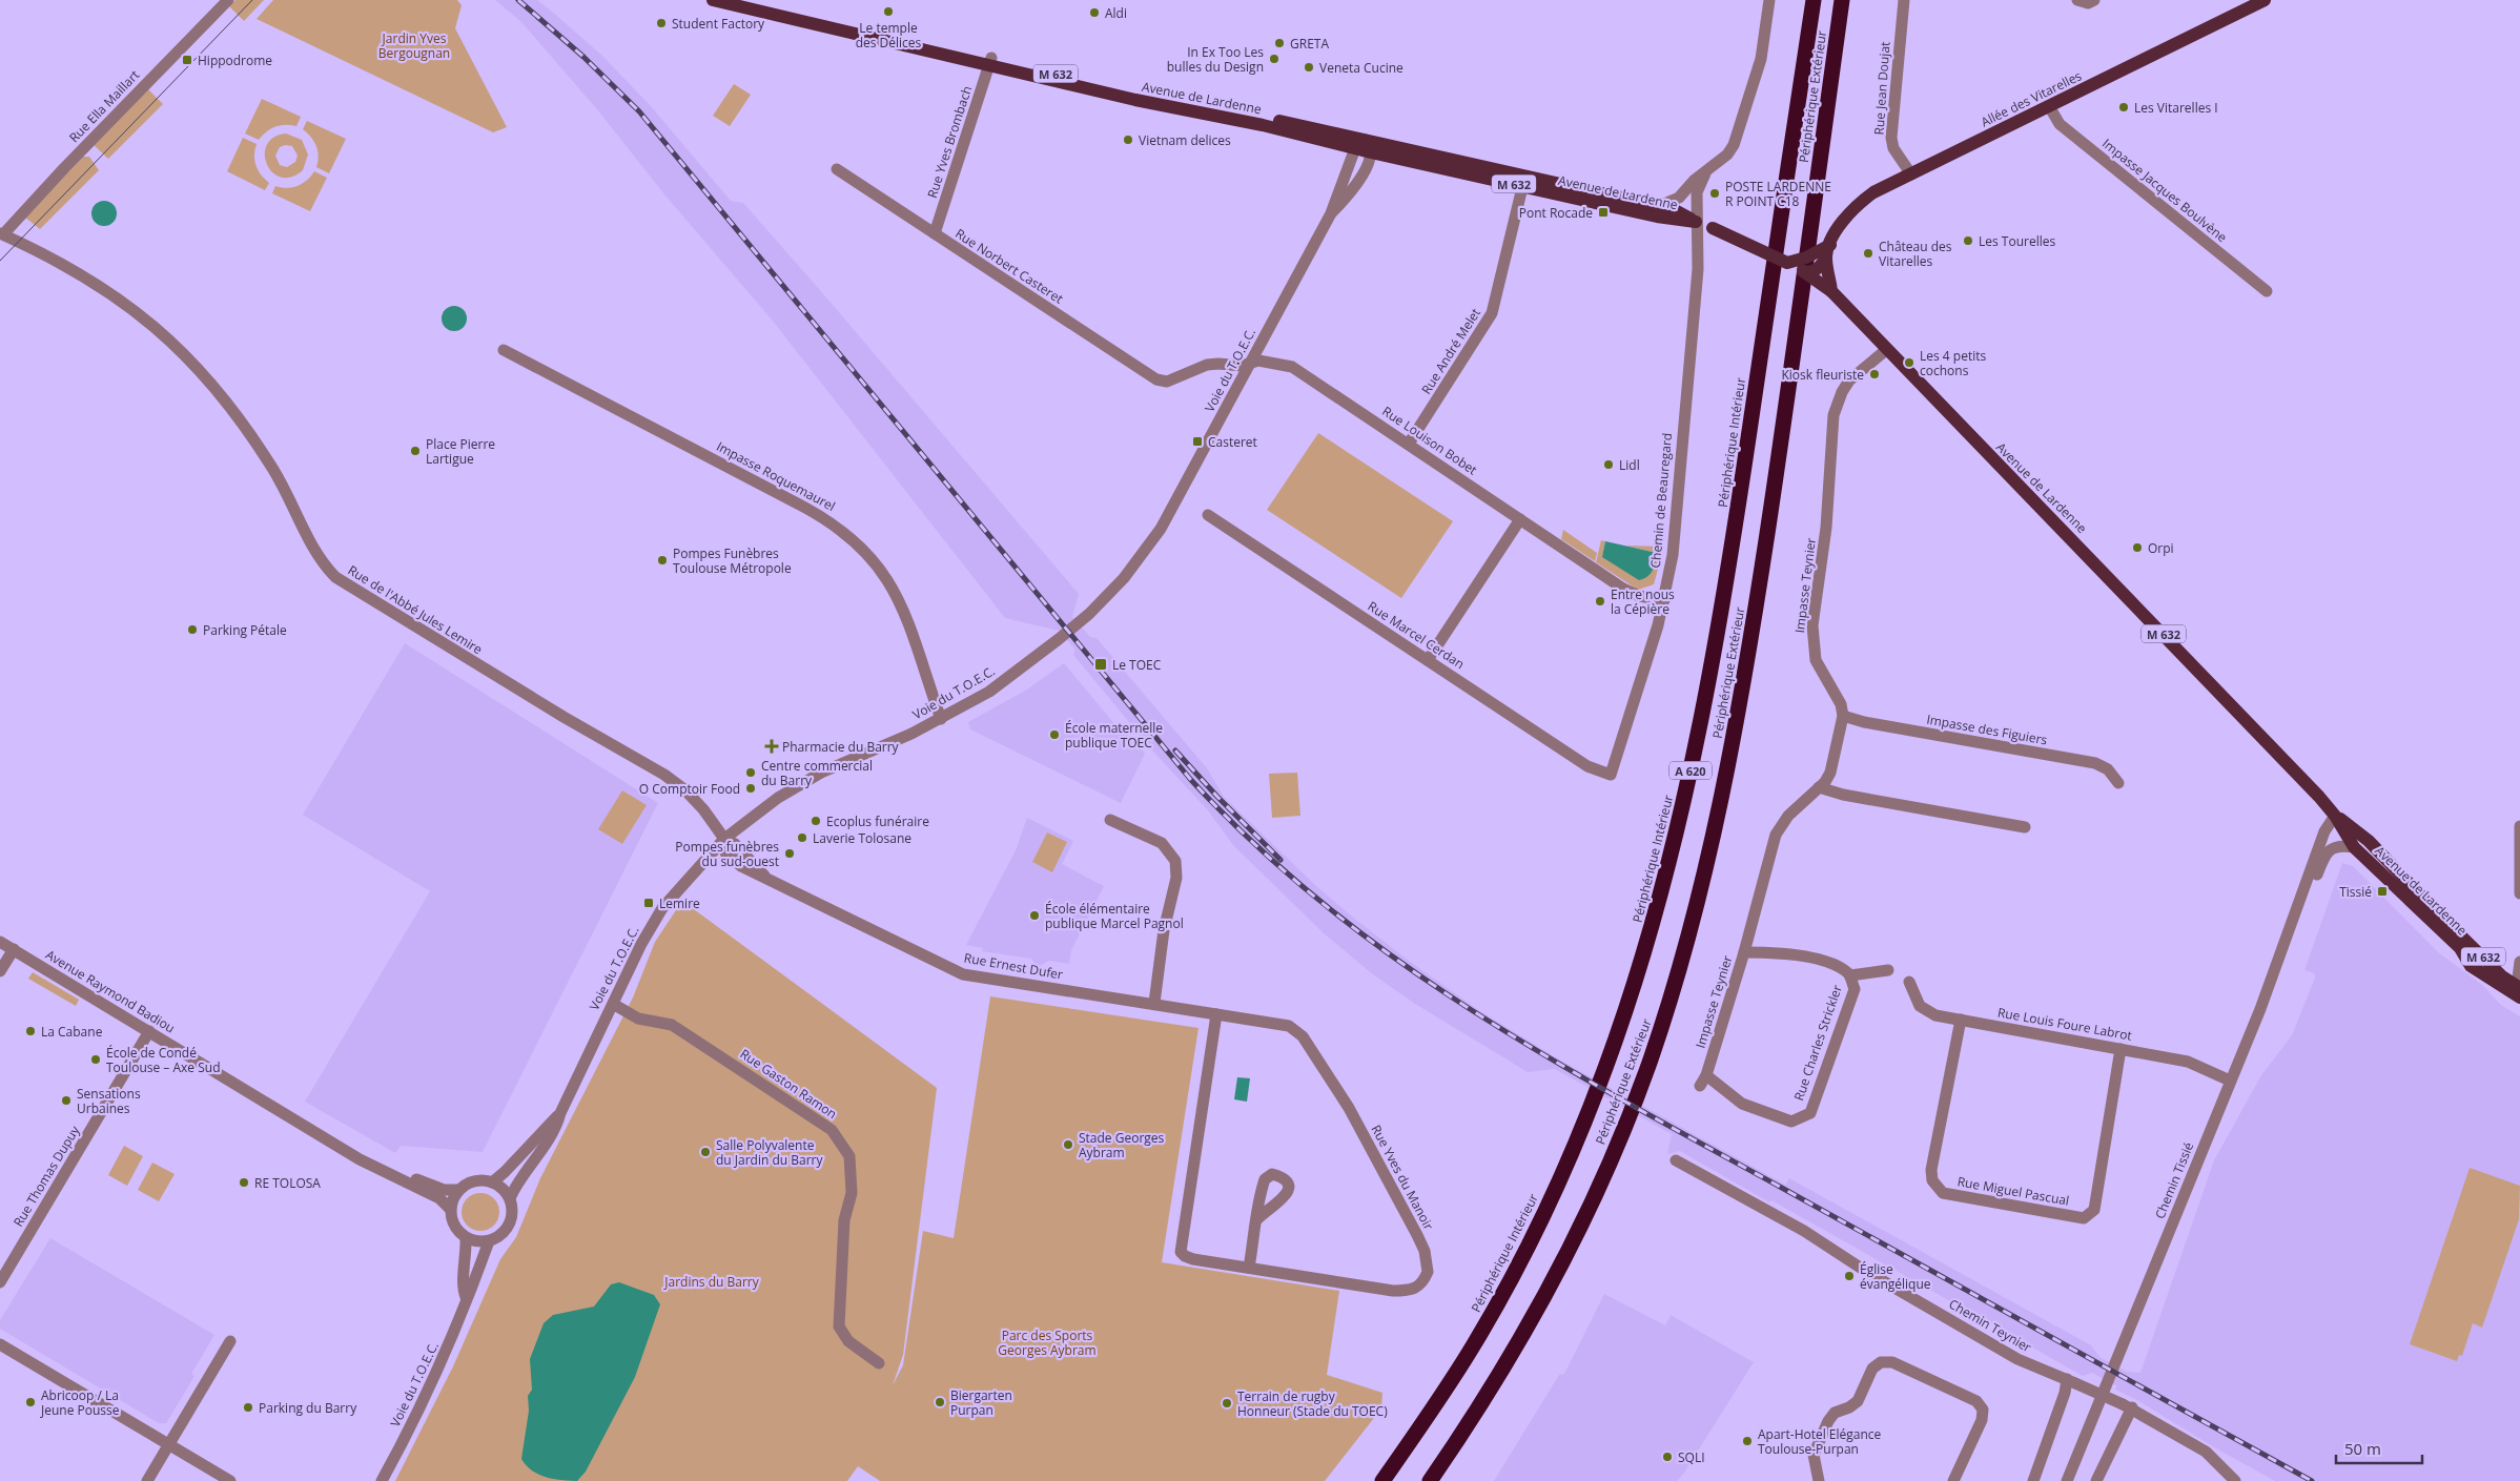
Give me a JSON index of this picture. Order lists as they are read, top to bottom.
{
  "streets": {
    "highway": ["Périphérique Extérieur", "Périphérique Intérieur", "A 620"],
    "main road": ["M 632", "Avenue de Lardenne", "Allée des Vitarelles"],
    "street": [
      "Rue Jean Doujat",
      "Rue Ella Maillart",
      "Rue Yves Brombach",
      "Impasse Jacques Boulvène",
      "Rue Norbert Casteret",
      "Rue André Melet",
      "Voie du T.O.E.C.",
      "Rue Louison Bobet",
      "Impasse Roquemaurel",
      "Chemin de Beauregard",
      "Impasse Teynier",
      "Rue de l'Abbé Jules Lemire",
      "Rue Marcel Cerdan",
      "Impasse des Figuiers",
      "Rue Ernest Dufer",
      "Avenue Raymond Badiou",
      "Rue Louis Foure Labrot",
      "Rue Charles Strickler",
      "Rue Gaston Ramon",
      "Rue Thomas Dupuy",
      "Rue Yves du Manoir",
      "Chemin Tissié",
      "Rue Miguel Pascual",
      "Chemin Teynier"
    ]
  },
  "crossings": [
    ["Rue Jean Doujat", "Allée des Vitarelles"],
    ["Avenue de Lardenne", "Allée des Vitarelles"],
    ["Avenue de Lardenne", "Rue Yves Brombach"],
    ["Avenue de Lardenne", "Rue André Melet"],
    ["Avenue de Lardenne", "Voie du T.O.E.C."],
    ["Avenue de Lardenne", "Chemin de Beauregard"],
    ["Avenue de Lardenne", "Impasse Teynier"],
    ["Avenue de Lardenne", "Chemin Tissié"],
    ["Allée des Vitarelles", "Impasse Jacques Boulvène"],
    ["Rue Ella Maillart", "Rue de l'Abbé Jules Lemire"],
    ["Rue Yves Brombach", "Rue Norbert Casteret"],
    ["Rue Norbert Casteret", "Rue Louison Bobet"],
    ["Rue André Melet", "Rue Louison Bobet"],
    ["Voie du T.O.E.C.", "Rue Louison Bobet"],
    ["Voie du T.O.E.C.", "Impasse Roquemaurel"],
    ["Voie du T.O.E.C.", "Rue de l'Abbé Jules Lemire"],
    ["Voie du T.O.E.C.", "Rue Ernest Dufer"],
    ["Voie du T.O.E.C.", "Avenue Raymond Badiou"],
    ["Voie du T.O.E.C.", "Rue Gaston Ramon"],
    ["Rue Louison Bobet", "Chemin de Beauregard"],
    ["Chemin de Beauregard", "Rue Marcel Cerdan"],
    ["Impasse Teynier", "Impasse des Figuiers"],
    ["Impasse Teynier", "Rue Charles Strickler"],
    ["Rue de l'Abbé Jules Lemire", "Rue Ernest Dufer"],
    ["Rue Ernest Dufer", "Rue Yves du Manoir"],
    ["Avenue Raymond Badiou", "Rue Thomas Dupuy"],
    ["Rue Louis Foure Labrot", "Chemin Tissié"],
    ["Rue Louis Foure Labrot", "Rue Miguel Pascual"]
  ],
  "parks": ["Jardin Yves Bergougnan", "Jardins du Barry", "Parc des Sports Georges Aybram"],
  "places": {
    "other": [
      "Le temple des Délices",
      "Aldi",
      "Student Factory",
      "GRETA",
      "In Ex Too Les bulles du Design",
      "Veneta Cucine",
      "Les Vitarelles I",
      "Vietnam delices",
      "POSTE LARDENNE R POINT C18",
      "Les Tourelles",
      "Château des Vitarelles",
      "Les 4 petits cochons",
      "Kiosk fleuriste",
      "Place Pierre Lartigue",
      "Lidl",
      "Orpi",
      "Pompes Funèbres Toulouse Métropole",
      "Entre nous la Cépière",
      "Parking Pétale",
      "École maternelle publique TOEC",
      "Centre commercial du Barry",
      "O Comptoir Food",
      "Ecoplus funéraire",
      "Laverie Tolosane",
      "Pompes funèbres du sud-ouest",
      "École élémentaire publique Marcel Pagnol",
      "La Cabane",
      "École de Condé Toulouse – Axe Sud",
      "Sensations Urbaines",
      "Stade Georges Aybram",
      "Salle Polyvalente du Jardin du Barry",
      "RE TOLOSA",
      "Église évangélique",
      "Abricoop / La Jeune Pousse",
      "Biergarten Purpan",
      "Terrain de rugby Honneur (Stade du TOEC)",
      "Parking du Barry",
      "Apart-Hotel Elégance Toulouse-Purpan",
      "SQLI"
    ],
    "transit": [
      "Hippodrome",
      "Pont Rocade",
      "Casteret",
      "Le TOEC",
      "Tissié",
      "Lemire"
    ],
    "health": ["Pharmacie du Barry"]
  },
  "scale_bar": "50 m"
}
